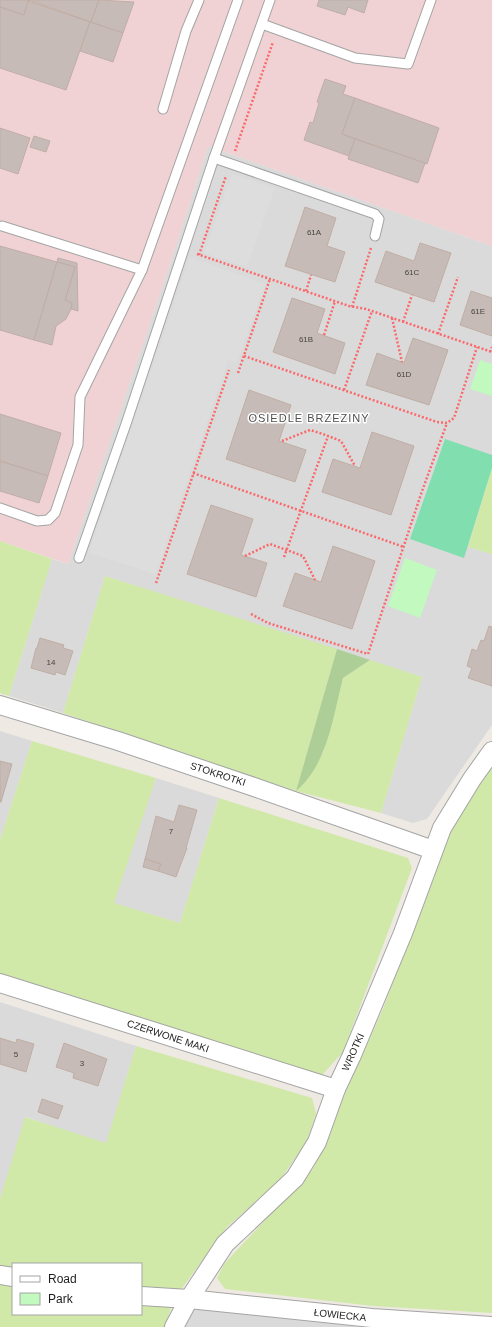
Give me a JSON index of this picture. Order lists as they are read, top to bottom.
{
  "streets": {
    "street": [
      "STOKROTKI",
      "CZERWONE MAKI",
      "WROTKI",
      "ŁOWIECKA"
    ]
  },
  "crossings": [
    ["STOKROTKI", "WROTKI"],
    ["CZERWONE MAKI", "WROTKI"],
    ["WROTKI", "ŁOWIECKA"]
  ],
  "districts": ["OSIEDLE BRZEZINY"],
  "house_numbers": [
    "61A",
    "61C",
    "61E",
    "61B",
    "61D",
    "14",
    "7",
    "5",
    "3"
  ],
  "legend": ["Road", "Park"]
}
